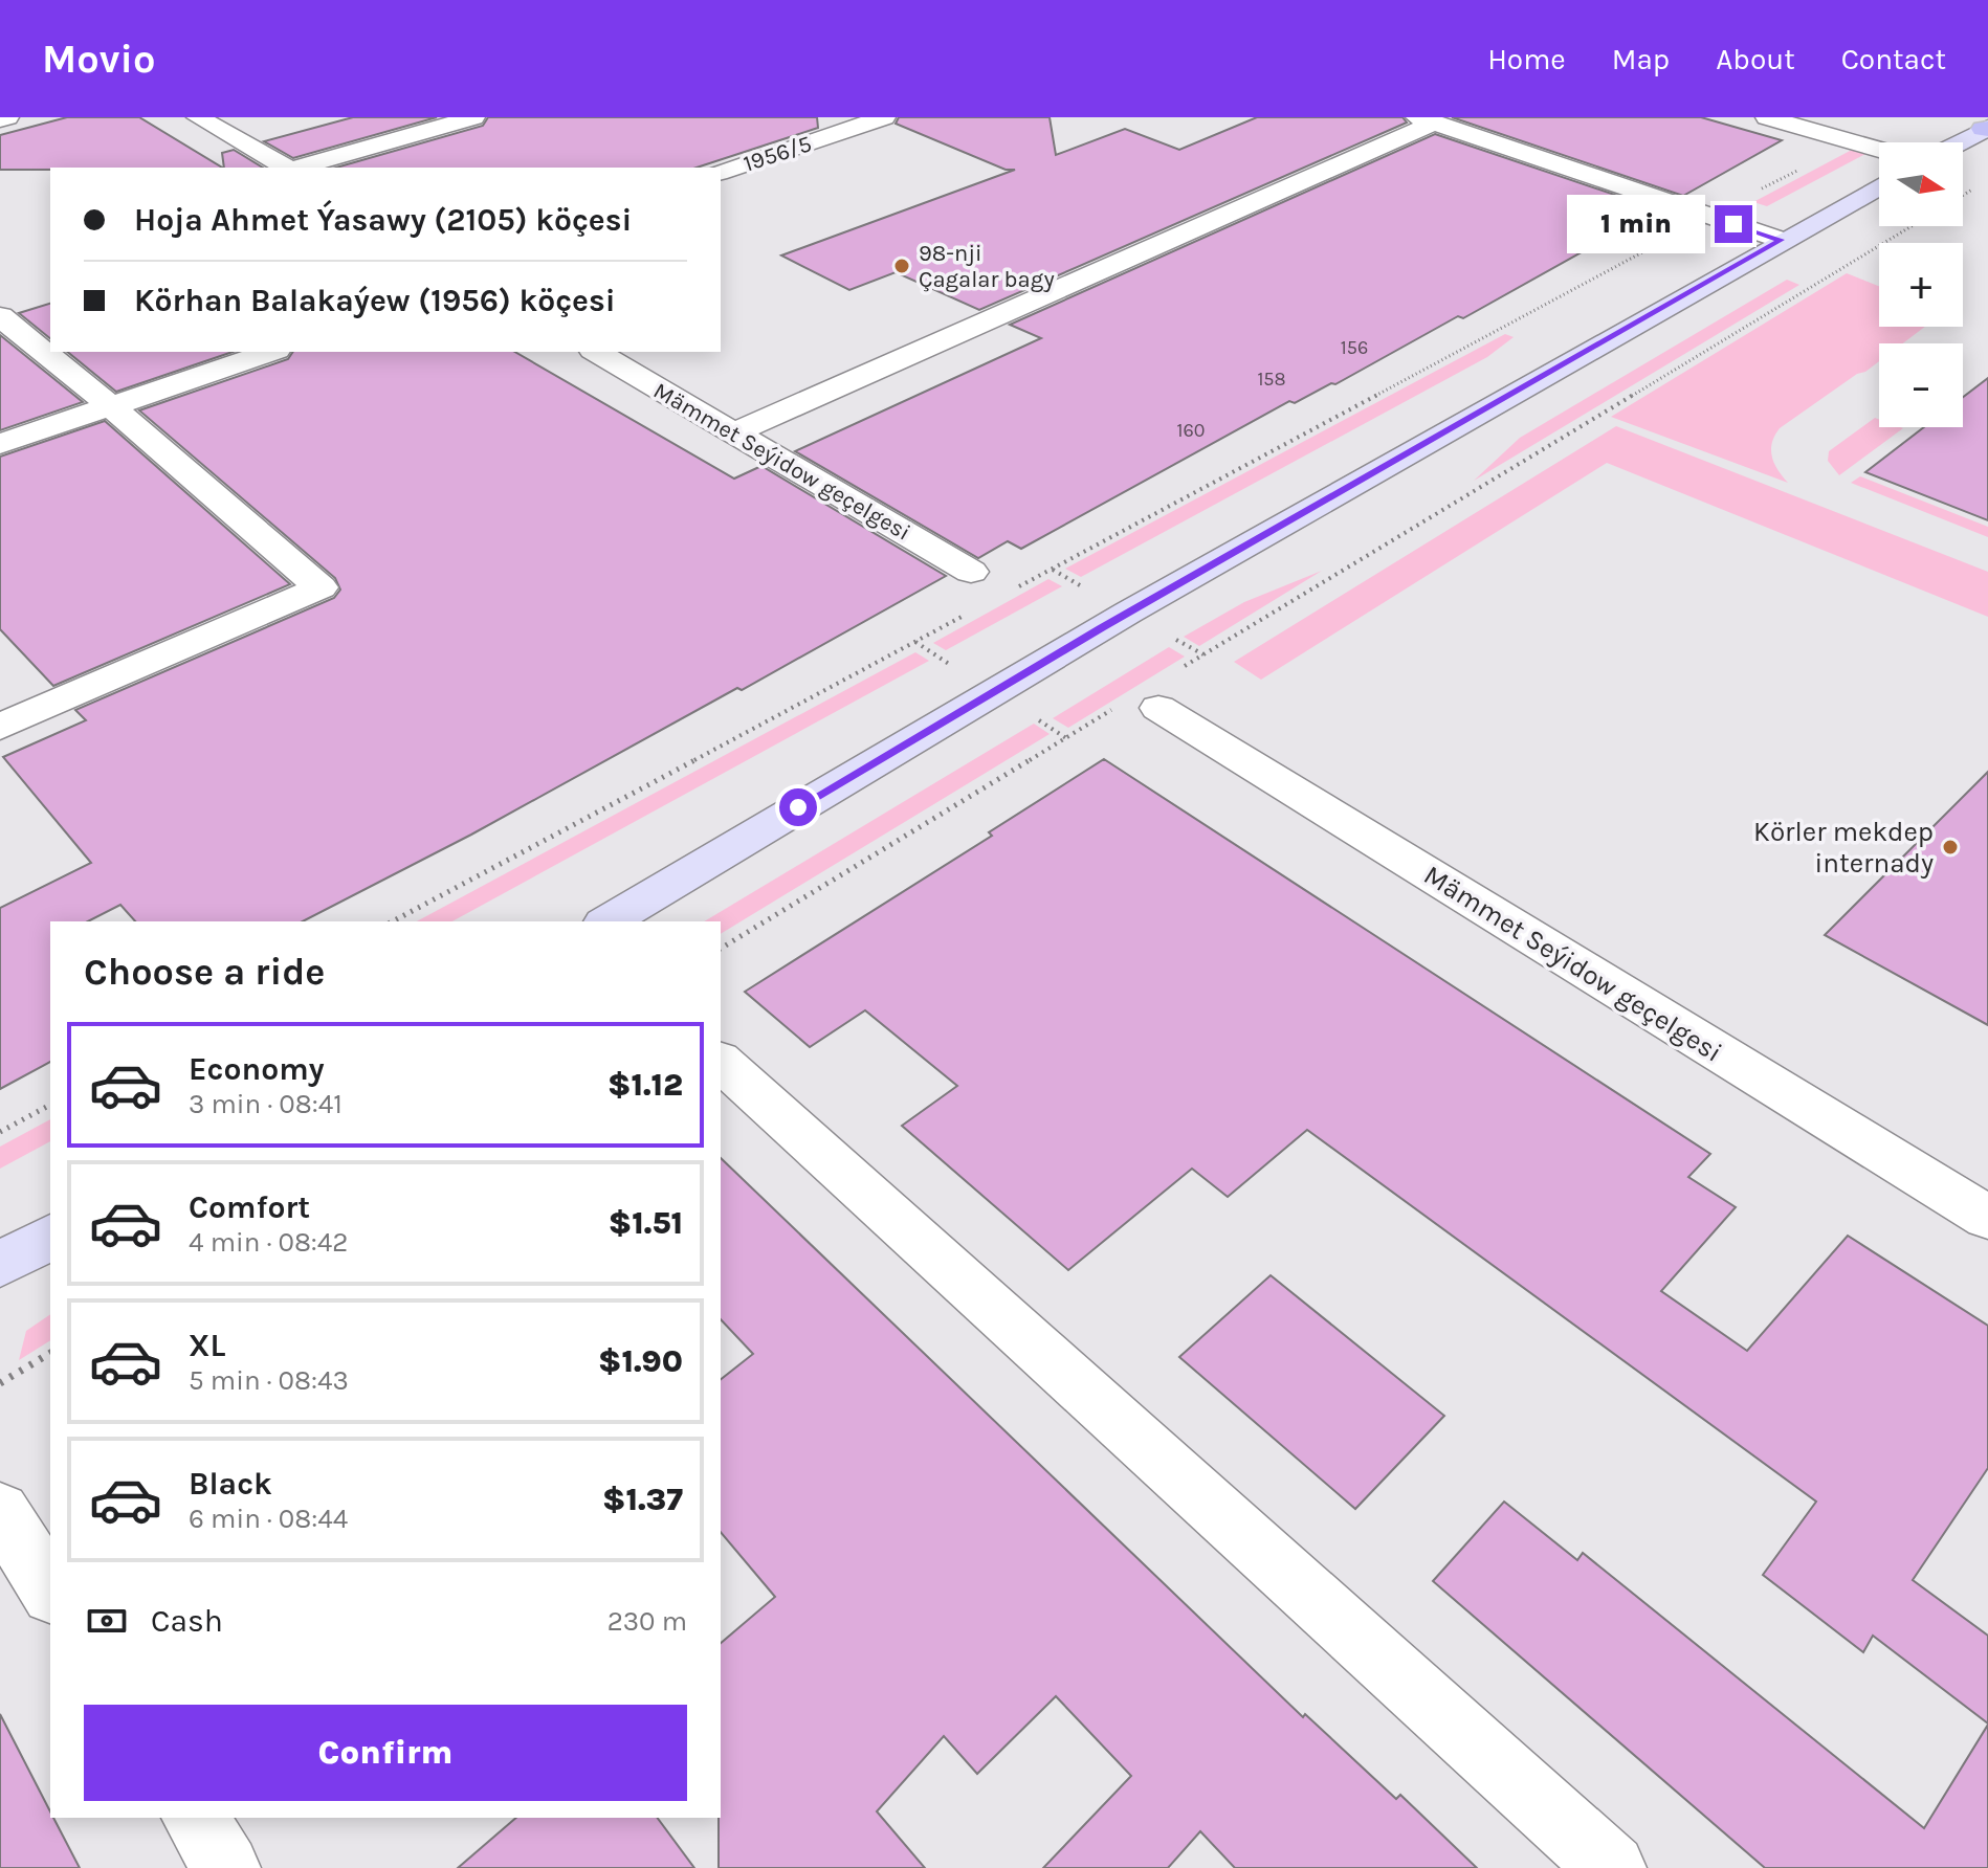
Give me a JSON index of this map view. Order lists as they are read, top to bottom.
{
  "streets": {
    "street": ["1956/5", "Mämmet Seýidow geçelgesi"]
  },
  "places": ["98-nji Çagalar bagy", "Körler mekdep internady"],
  "house_numbers": ["156", "158", "160"],
  "north": "right",
  "page": {
    "header": "Movio",
    "nav": [
      "Home",
      "Map",
      "About",
      "Contact"
    ],
    "map_buttons": ["+", "−"],
    "banner": ["Hoja Ahmet Ýasawy (2105) köçesi", "Körhan Balakaýew (1956) köçesi"],
    "bubble": "1 min",
    "heading": "Choose a ride",
    "list": [
      {
        "name": "Economy",
        "note": "3 min · 08:41",
        "value": "$1.12"
      },
      {
        "name": "Comfort",
        "note": "4 min · 08:42",
        "value": "$1.51"
      },
      {
        "name": "XL",
        "note": "5 min · 08:43",
        "value": "$1.90"
      },
      {
        "name": "Black",
        "note": "6 min · 08:44",
        "value": "$1.37"
      }
    ],
    "pay": ["Cash", "230 m"],
    "buttons": "Confirm"
  }
}
